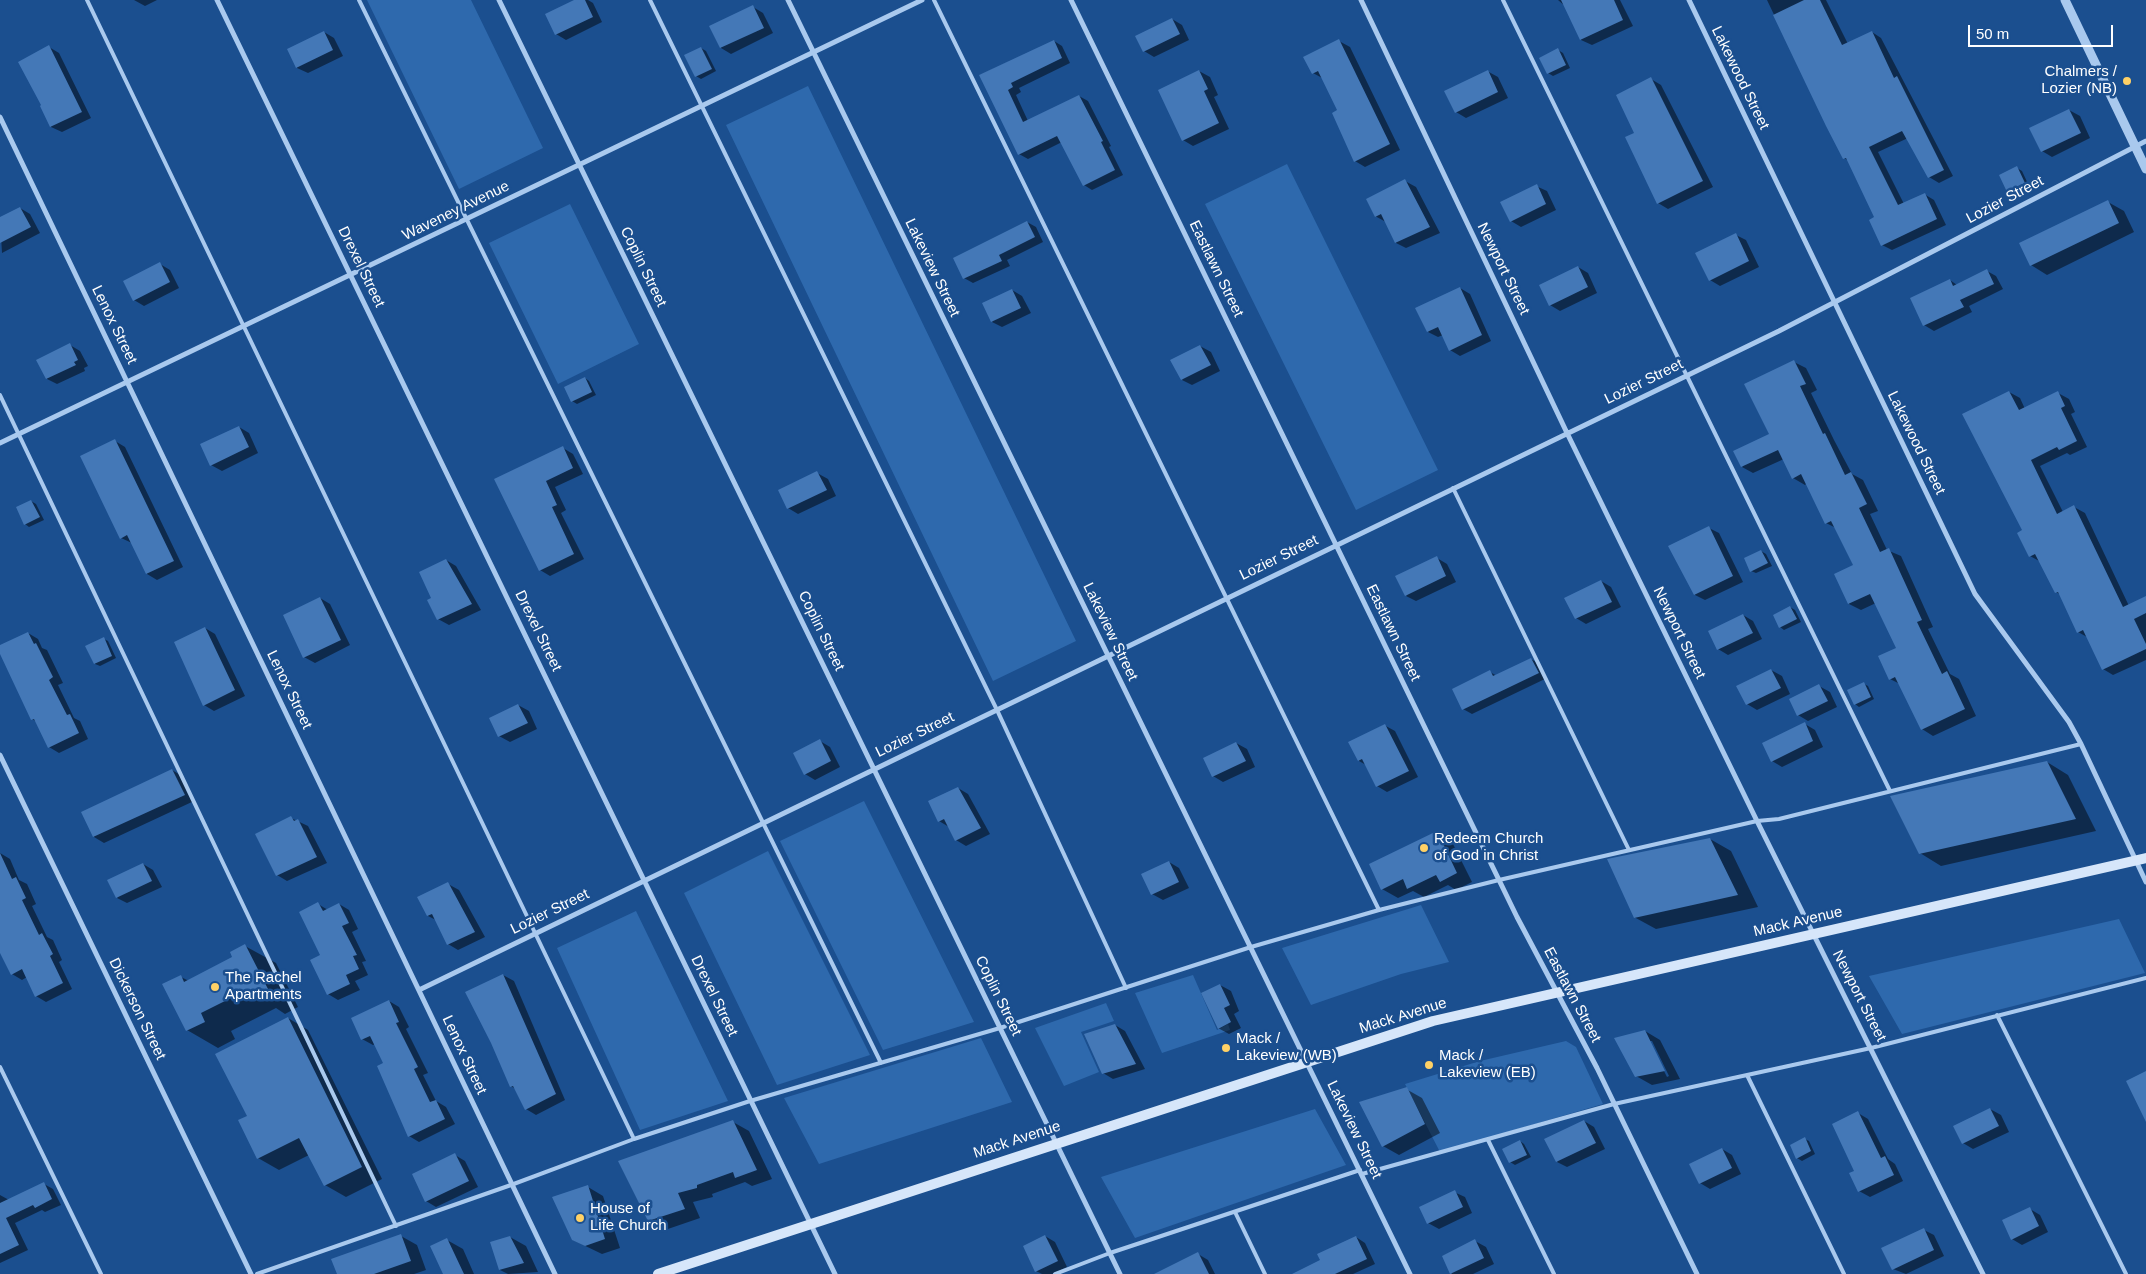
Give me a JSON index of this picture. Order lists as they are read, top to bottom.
{
  "streets": {
    "main road": ["Mack Avenue"],
    "street": [
      "Lakewood Street",
      "Lozier Street",
      "Waveney Avenue",
      "Drexel Street",
      "Coplin Street",
      "Lakeview Street",
      "Eastlawn Street",
      "Newport Street",
      "Lenox Street",
      "Dickerson Street"
    ]
  },
  "crossings": [
    ["Lakewood Street", "Lozier Street"],
    ["Lakewood Street", "Mack Avenue"],
    ["Lozier Street", "Drexel Street"],
    ["Lozier Street", "Coplin Street"],
    ["Lozier Street", "Lakeview Street"],
    ["Lozier Street", "Eastlawn Street"],
    ["Lozier Street", "Newport Street"],
    ["Lozier Street", "Lenox Street"],
    ["Waveney Avenue", "Drexel Street"],
    ["Waveney Avenue", "Coplin Street"],
    ["Waveney Avenue", "Lakeview Street"],
    ["Waveney Avenue", "Lenox Street"],
    ["Drexel Street", "Mack Avenue"],
    ["Coplin Street", "Mack Avenue"],
    ["Lakeview Street", "Mack Avenue"],
    ["Eastlawn Street", "Mack Avenue"],
    ["Newport Street", "Mack Avenue"]
  ],
  "places": [
    "Chalmers / Lozier (NB)",
    "Redeem Church of God in Christ",
    "The Rachel Apartments",
    "Mack / Lakeview (WB)",
    "Mack / Lakeview (EB)",
    "House of Life Church"
  ],
  "scale_bar": "50 m"
}
